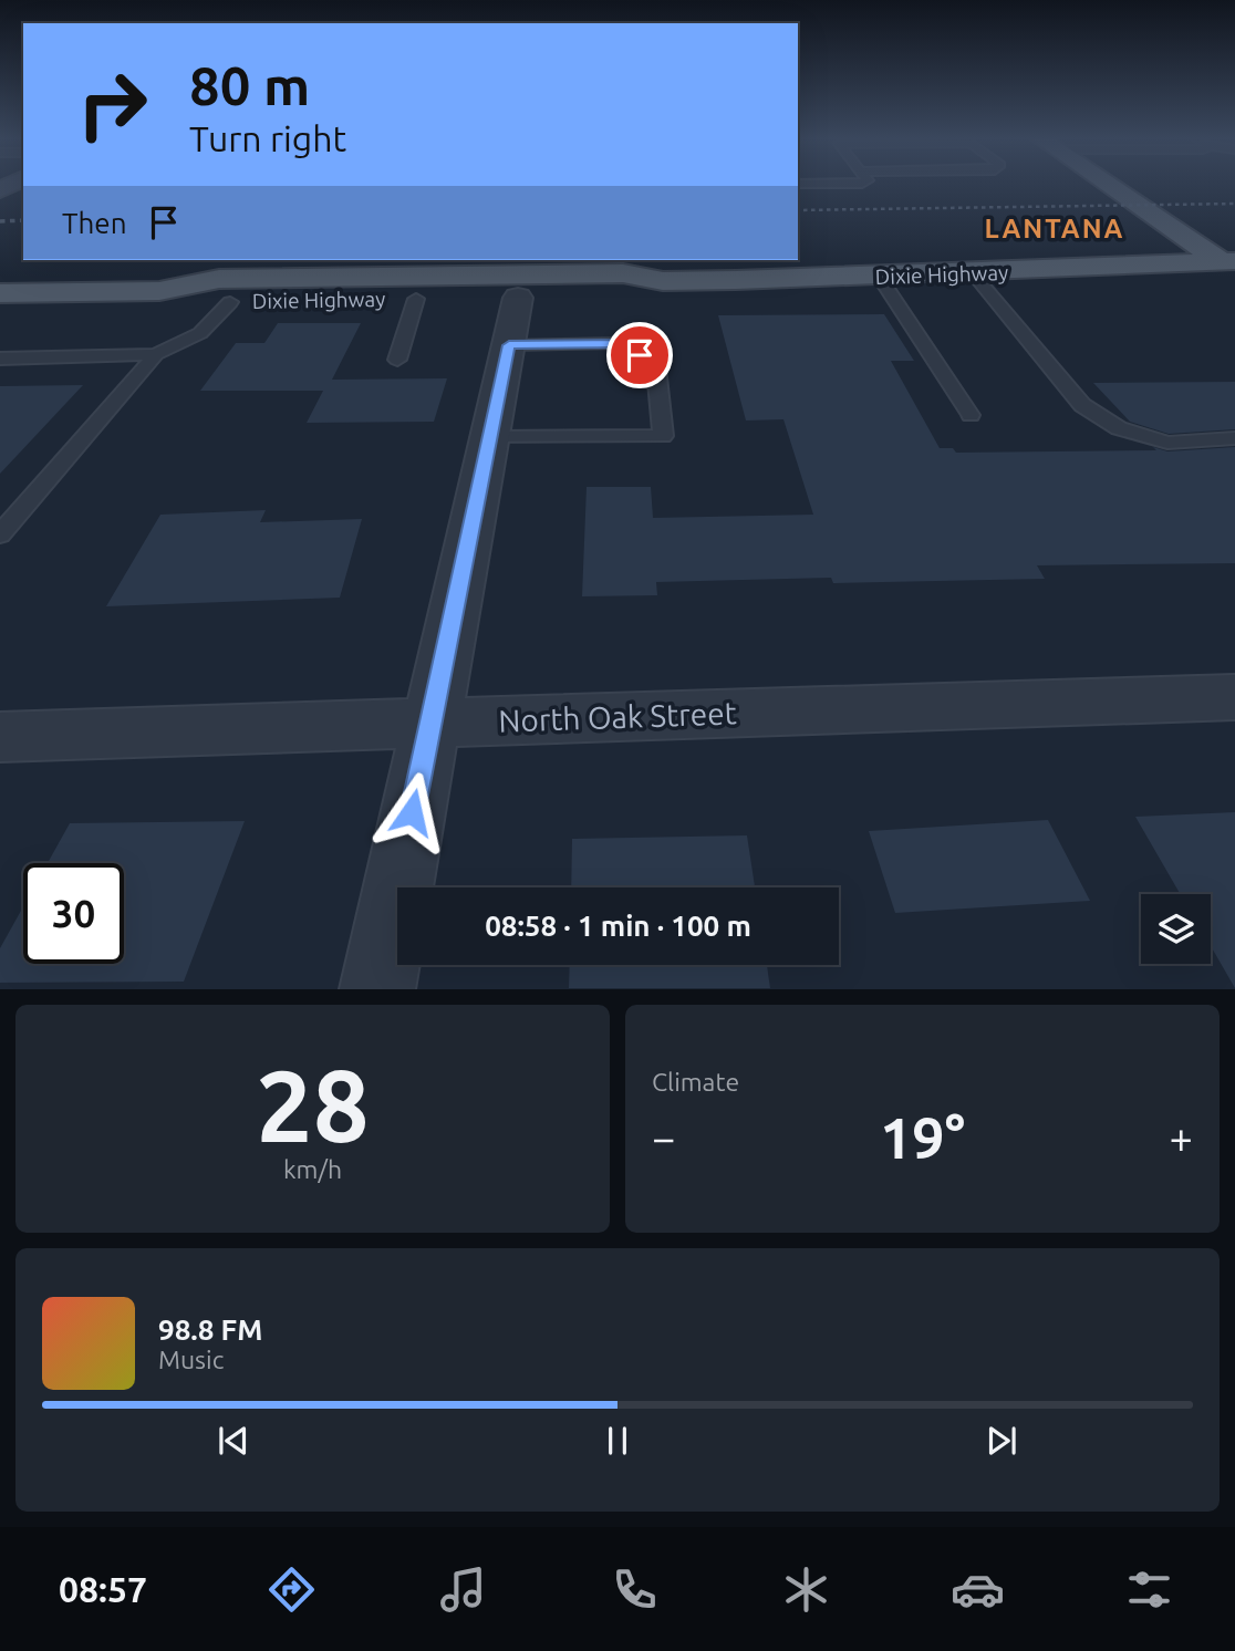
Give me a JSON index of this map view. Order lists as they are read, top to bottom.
{
  "streets": {
    "main road": ["Dixie Highway"],
    "street": ["North Oak Street"]
  },
  "districts": ["LANTANA"],
  "page": {
    "turn": ["80 m", "Turn right"],
    "then": "Then",
    "limit": "30",
    "trip": "08:58 · 1 min · 100 m",
    "tile": [
      ["28", "km/h"],
      "Climate"
    ],
    "heat": ["−", "19°", "+"],
    "song": ["98.8 FM", "Music"],
    "tabs": "08:57"
  }
}
